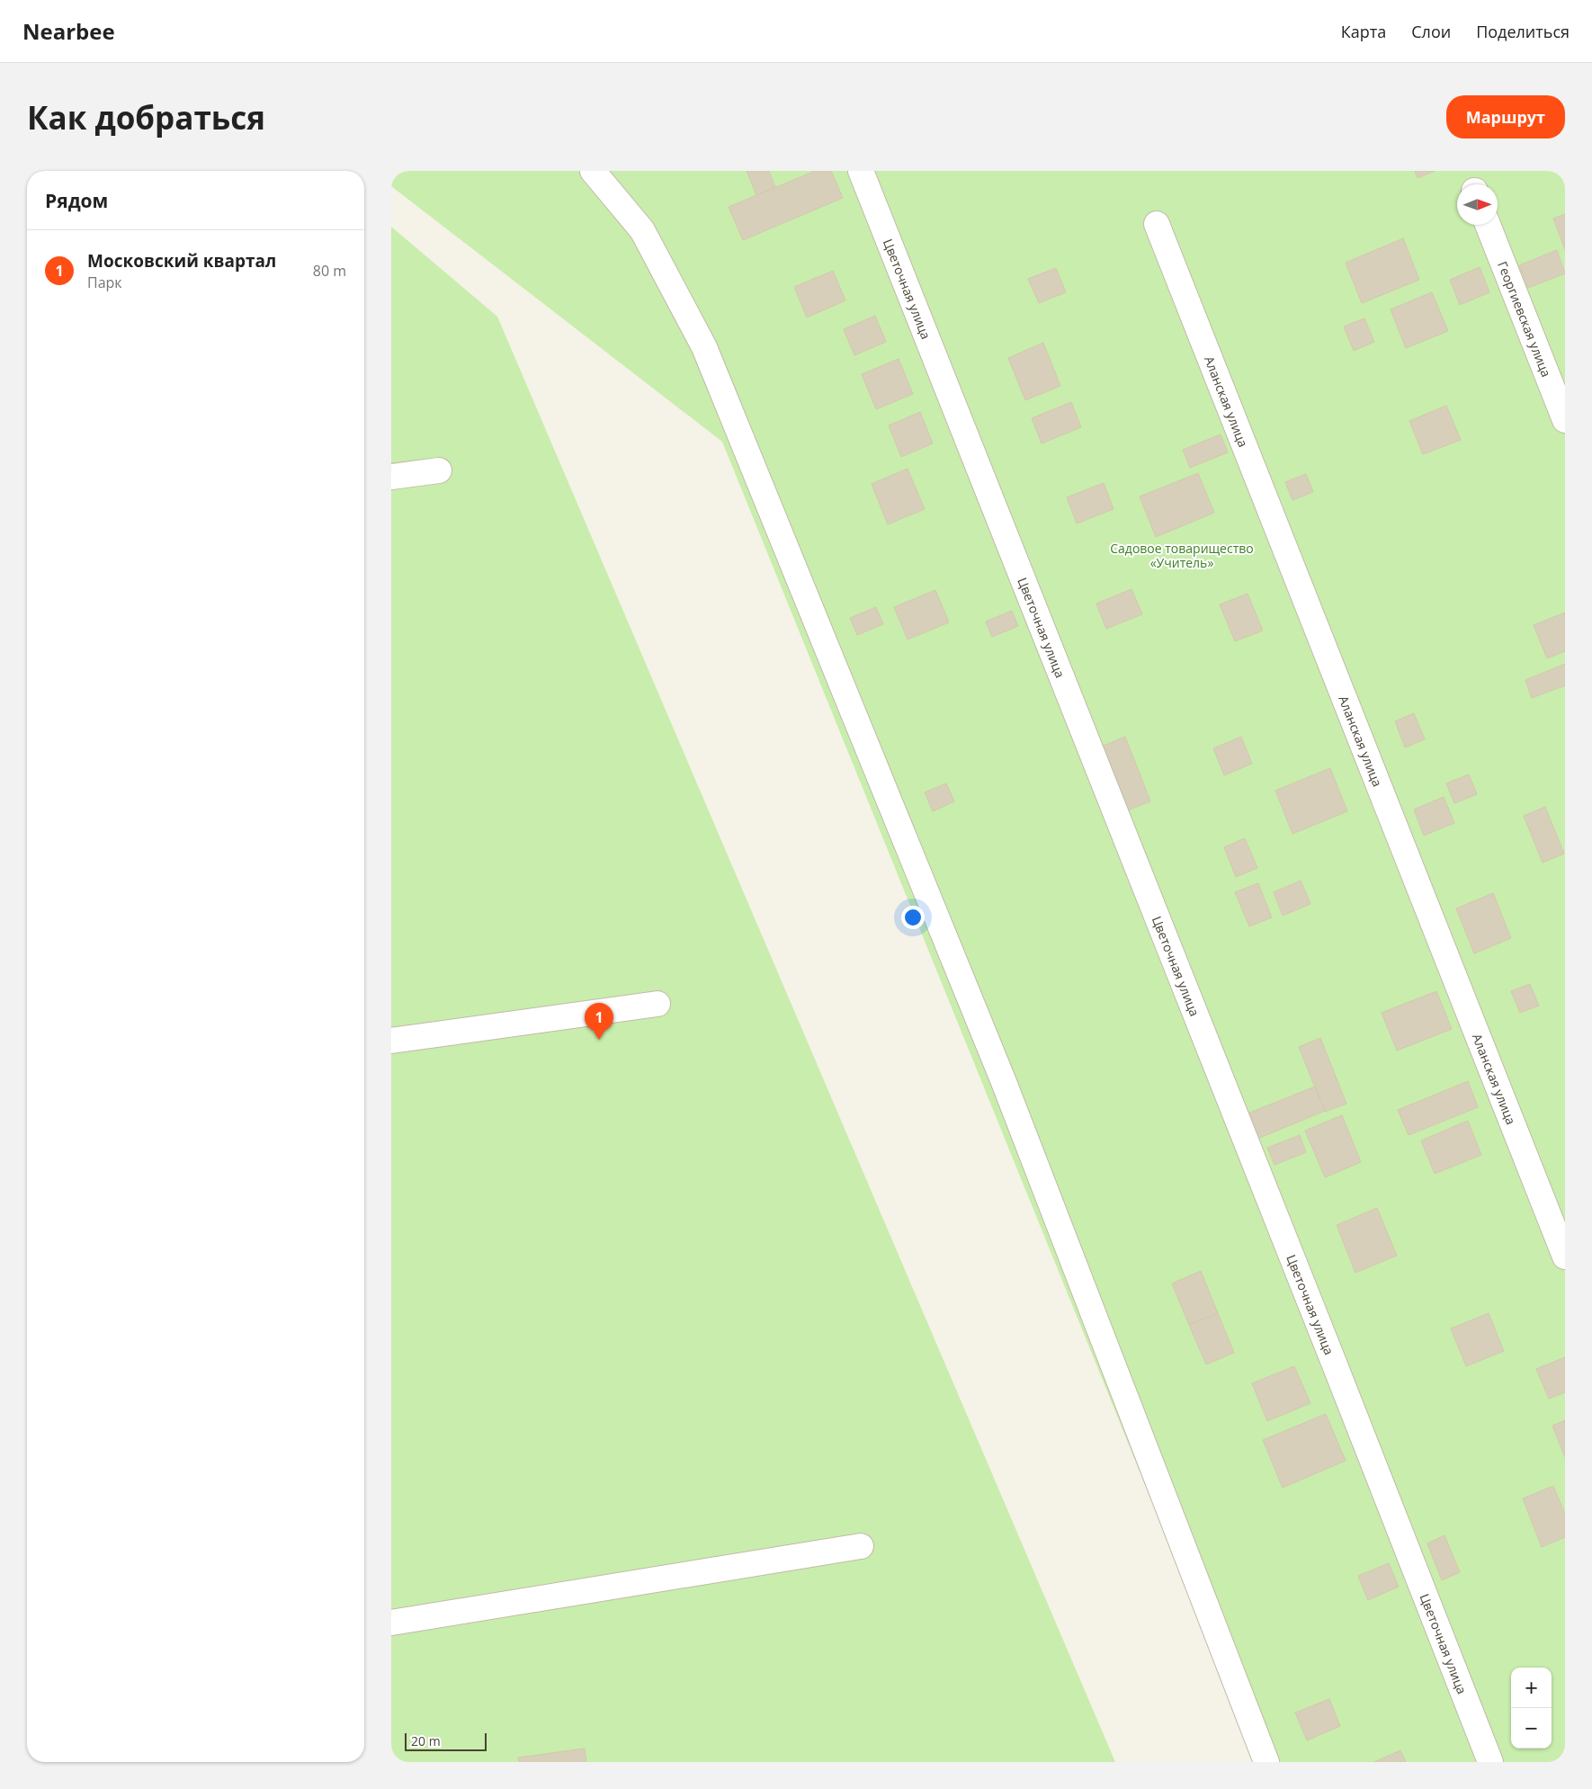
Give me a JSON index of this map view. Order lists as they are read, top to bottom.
{
  "streets": {
    "street": ["Цветочная улица", "Георгиевская улица", "Аланская улица"]
  },
  "parks": ["Садовое товарищество «Учитель»"],
  "scale_bar": "20 m",
  "north": "right",
  "page": {
    "header": "Nearbee",
    "nav": ["Карта", "Слои", "Поделиться"],
    "buttons": "Маршрут",
    "title": "Как добраться",
    "heading": "Рядом",
    "list": [
      {
        "mark": "1",
        "name": "Московский квартал",
        "note": "Парк",
        "value": "80 m"
      }
    ],
    "pins": "1",
    "map_buttons": ["+", "−"],
    "scale": "20 m"
  }
}
